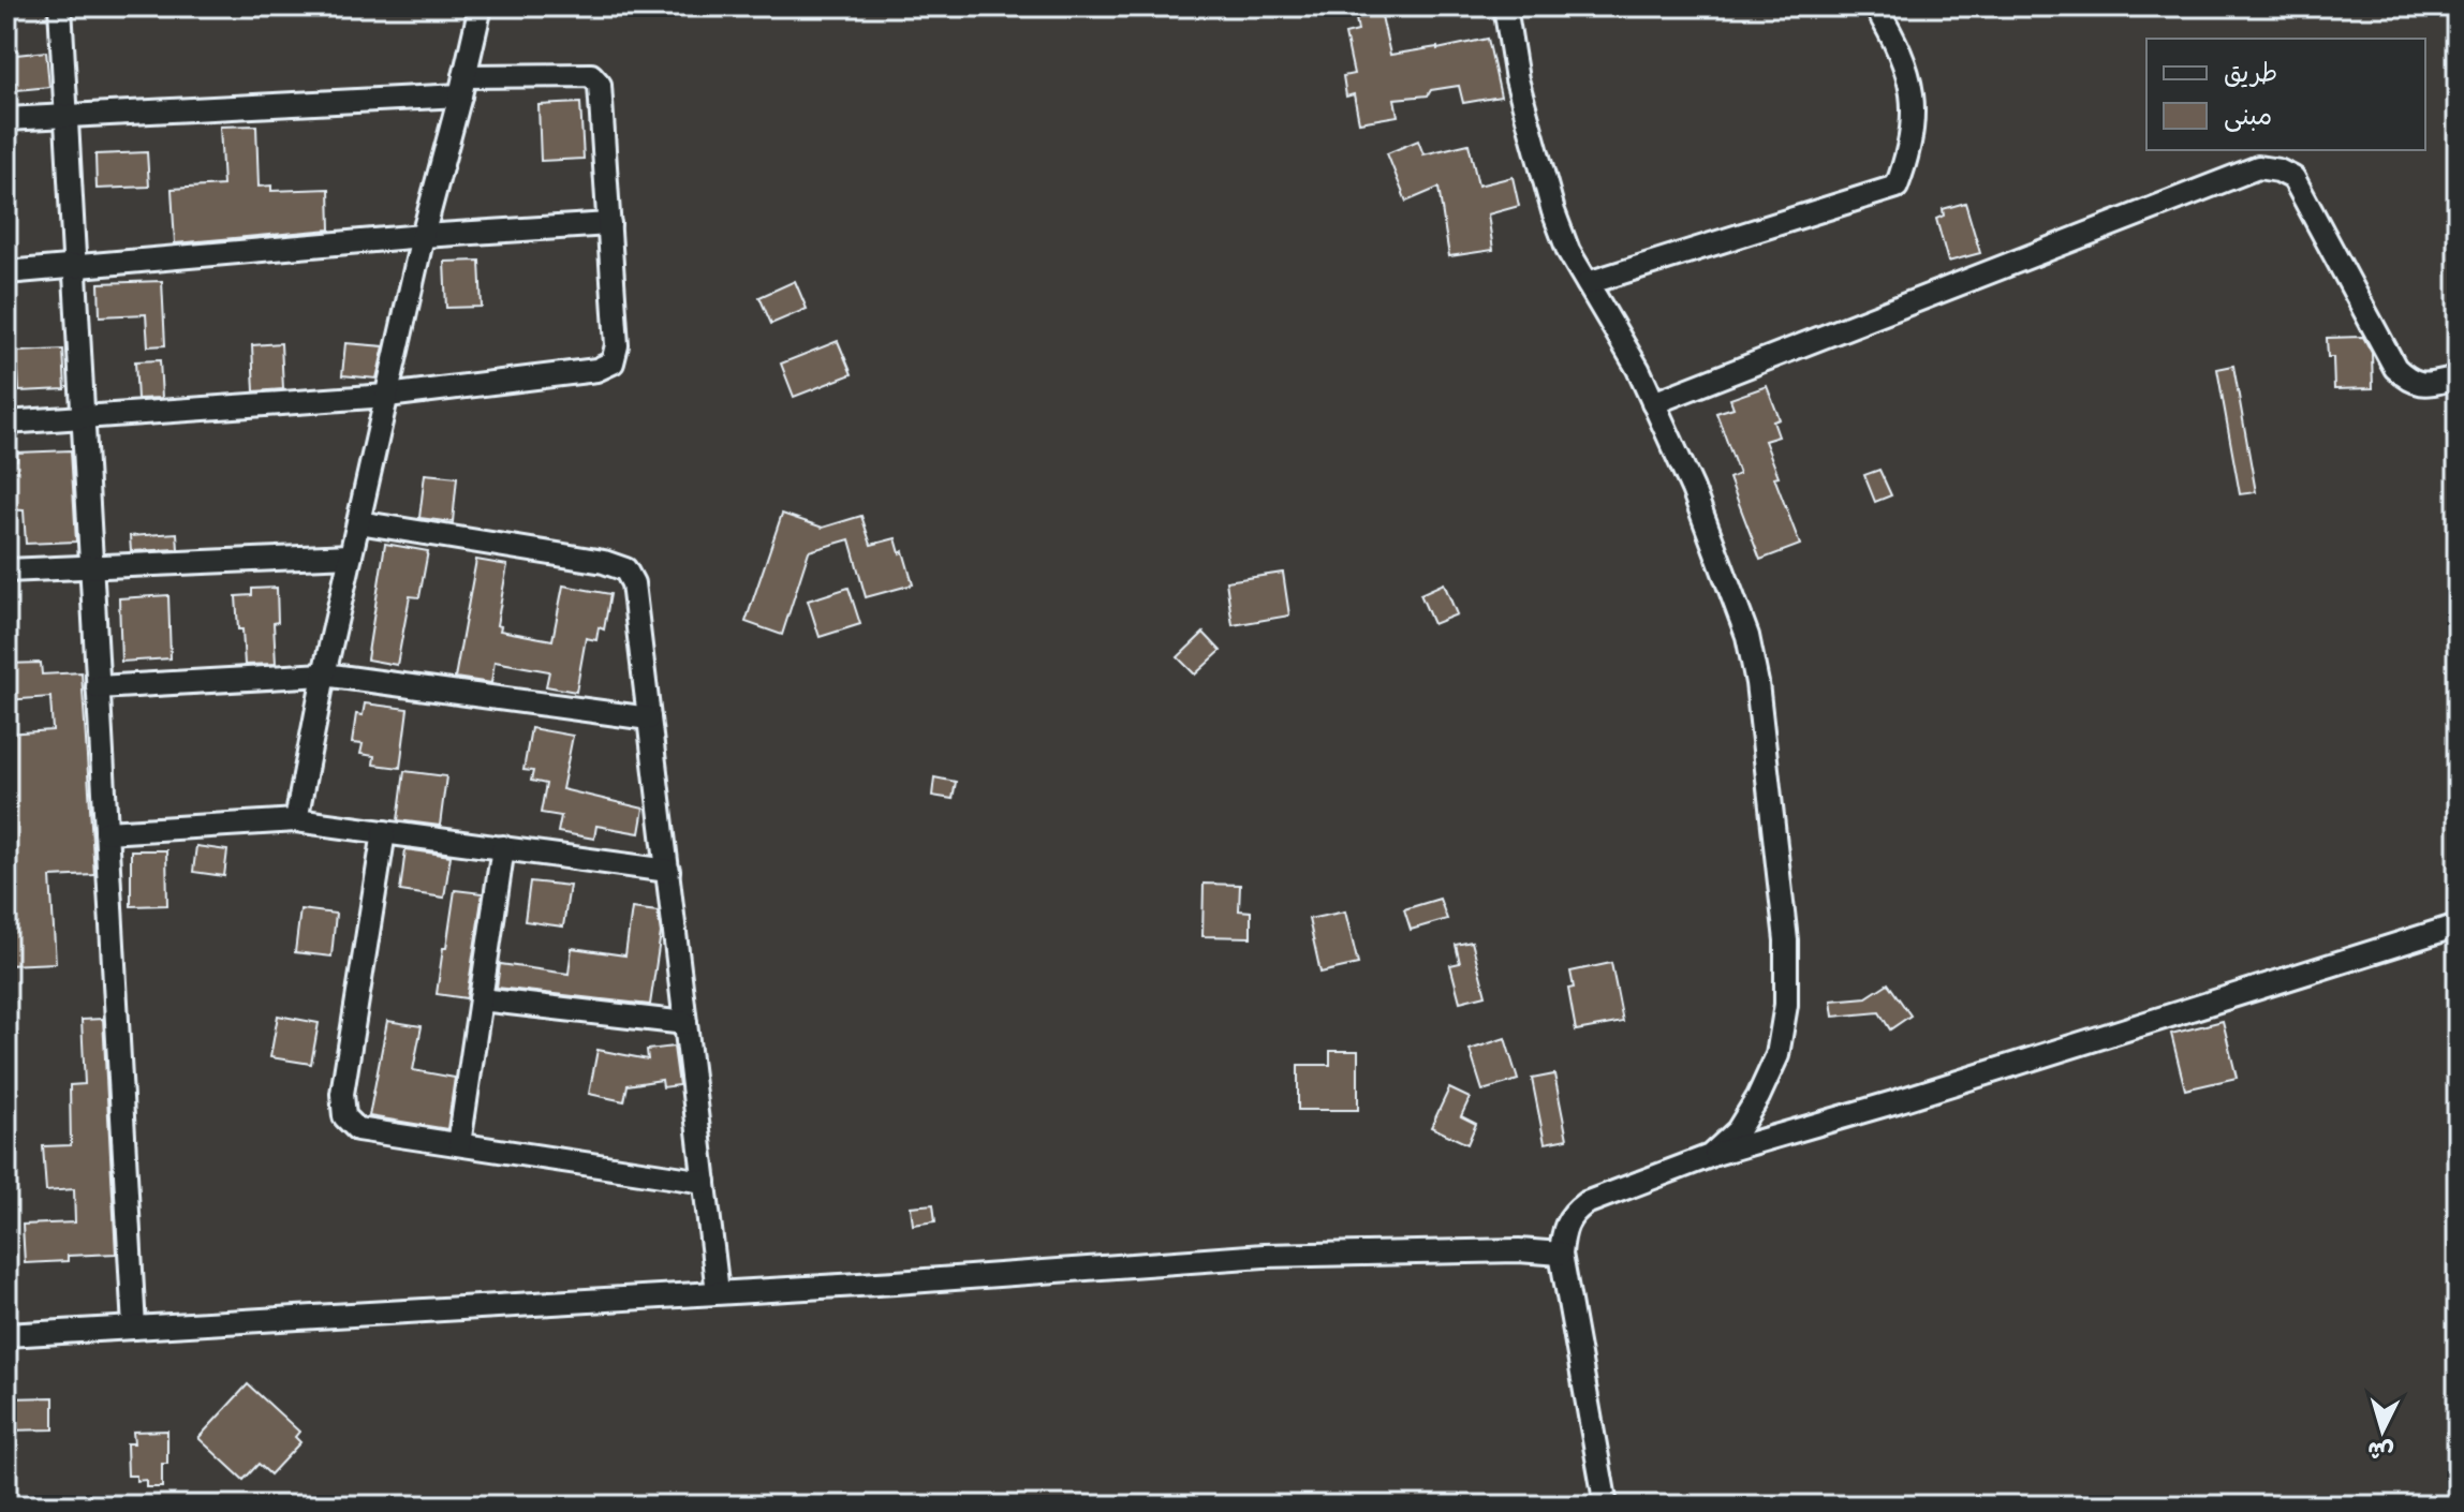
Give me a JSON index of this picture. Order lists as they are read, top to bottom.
{
  "legend": ["طريق", "مبنى"],
  "north": "bottom"
}
